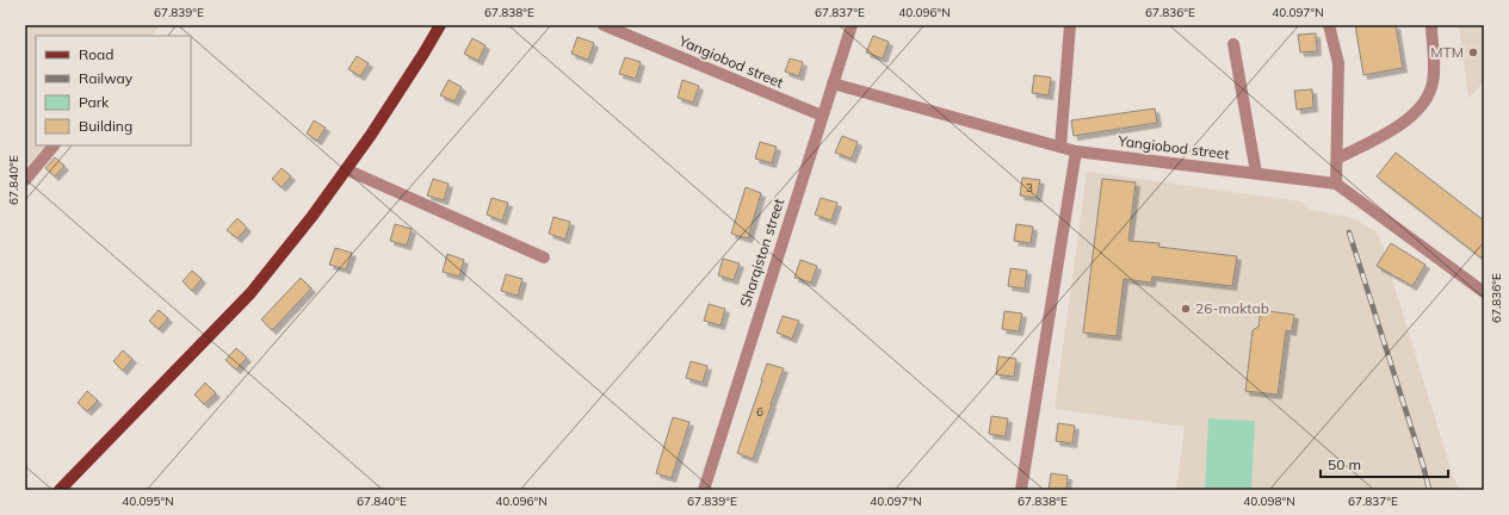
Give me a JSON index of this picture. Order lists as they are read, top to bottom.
{
  "streets": {
    "street": ["Yangiobod street", "Sharqiston street"]
  },
  "crossings": [
    ["Yangiobod street", "Sharqiston street"]
  ],
  "places": ["MTM", "26-maktab"],
  "house_numbers": ["3", "6"],
  "legend": [
    "Road",
    "Railway",
    "Park",
    "Building"
  ],
  "scale_bar": "50 m",
  "coordinates": [
    "67.839°E",
    "67.838°E",
    "67.837°E",
    "40.096°N",
    "67.836°E",
    "40.097°N",
    "67.840°E",
    "40.095°N",
    "40.098°N"
  ]
}
